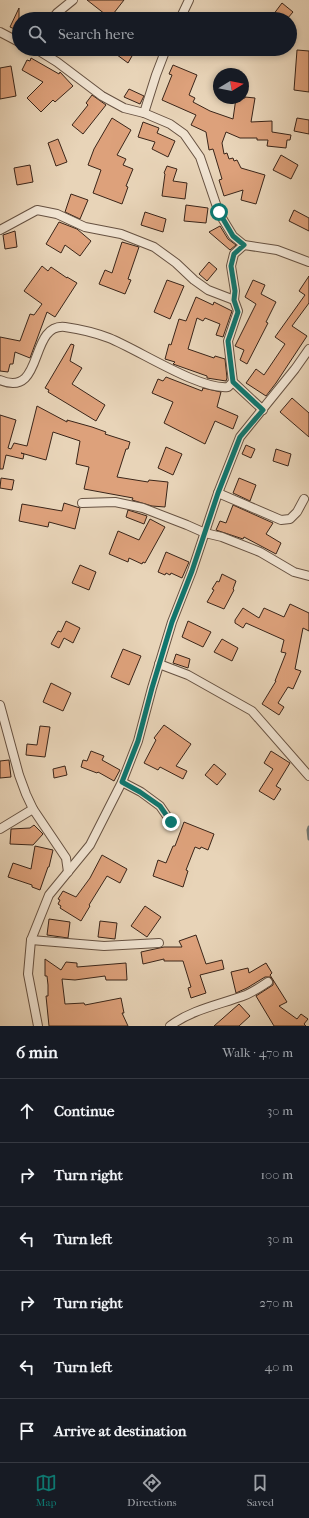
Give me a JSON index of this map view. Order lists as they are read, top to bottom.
{
  "north": "right",
  "page": {
    "search": "Search here",
    "heading": ["6 min", "Walk · 470 m"],
    "list": [
      ["Continue", "30 m"],
      ["Turn right", "100 m"],
      ["Turn left", "30 m"],
      ["Turn right", "270 m"],
      ["Turn left", "40 m"],
      "Arrive at destination"
    ],
    "nav": ["Map", "Directions", "Saved"]
  }
}
